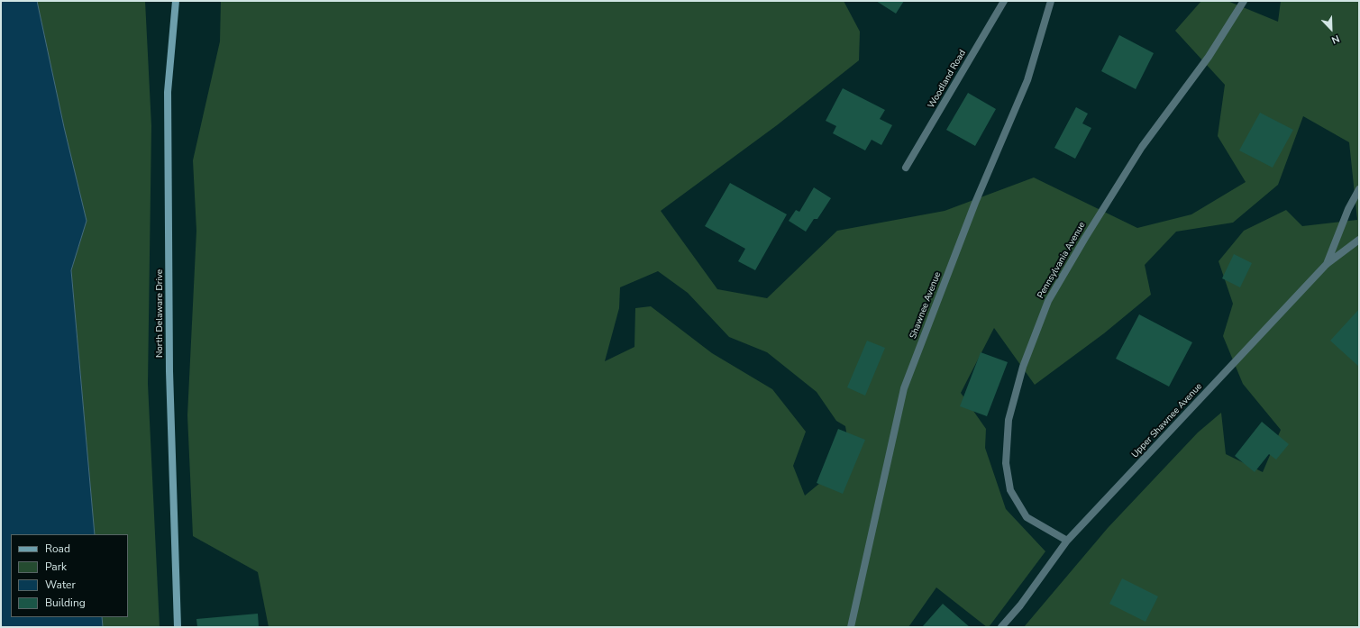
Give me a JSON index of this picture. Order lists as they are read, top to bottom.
{
  "streets": {
    "main road": ["North Delaware Drive"],
    "street": [
      "Woodland Road",
      "Pennsylvania Avenue",
      "Shawnee Avenue",
      "Upper Shawnee Avenue"
    ]
  },
  "crossings": [
    ["Pennsylvania Avenue", "Upper Shawnee Avenue"]
  ],
  "legend": [
    "Road",
    "Park",
    "Water",
    "Building"
  ],
  "north": "bottom right"
}
